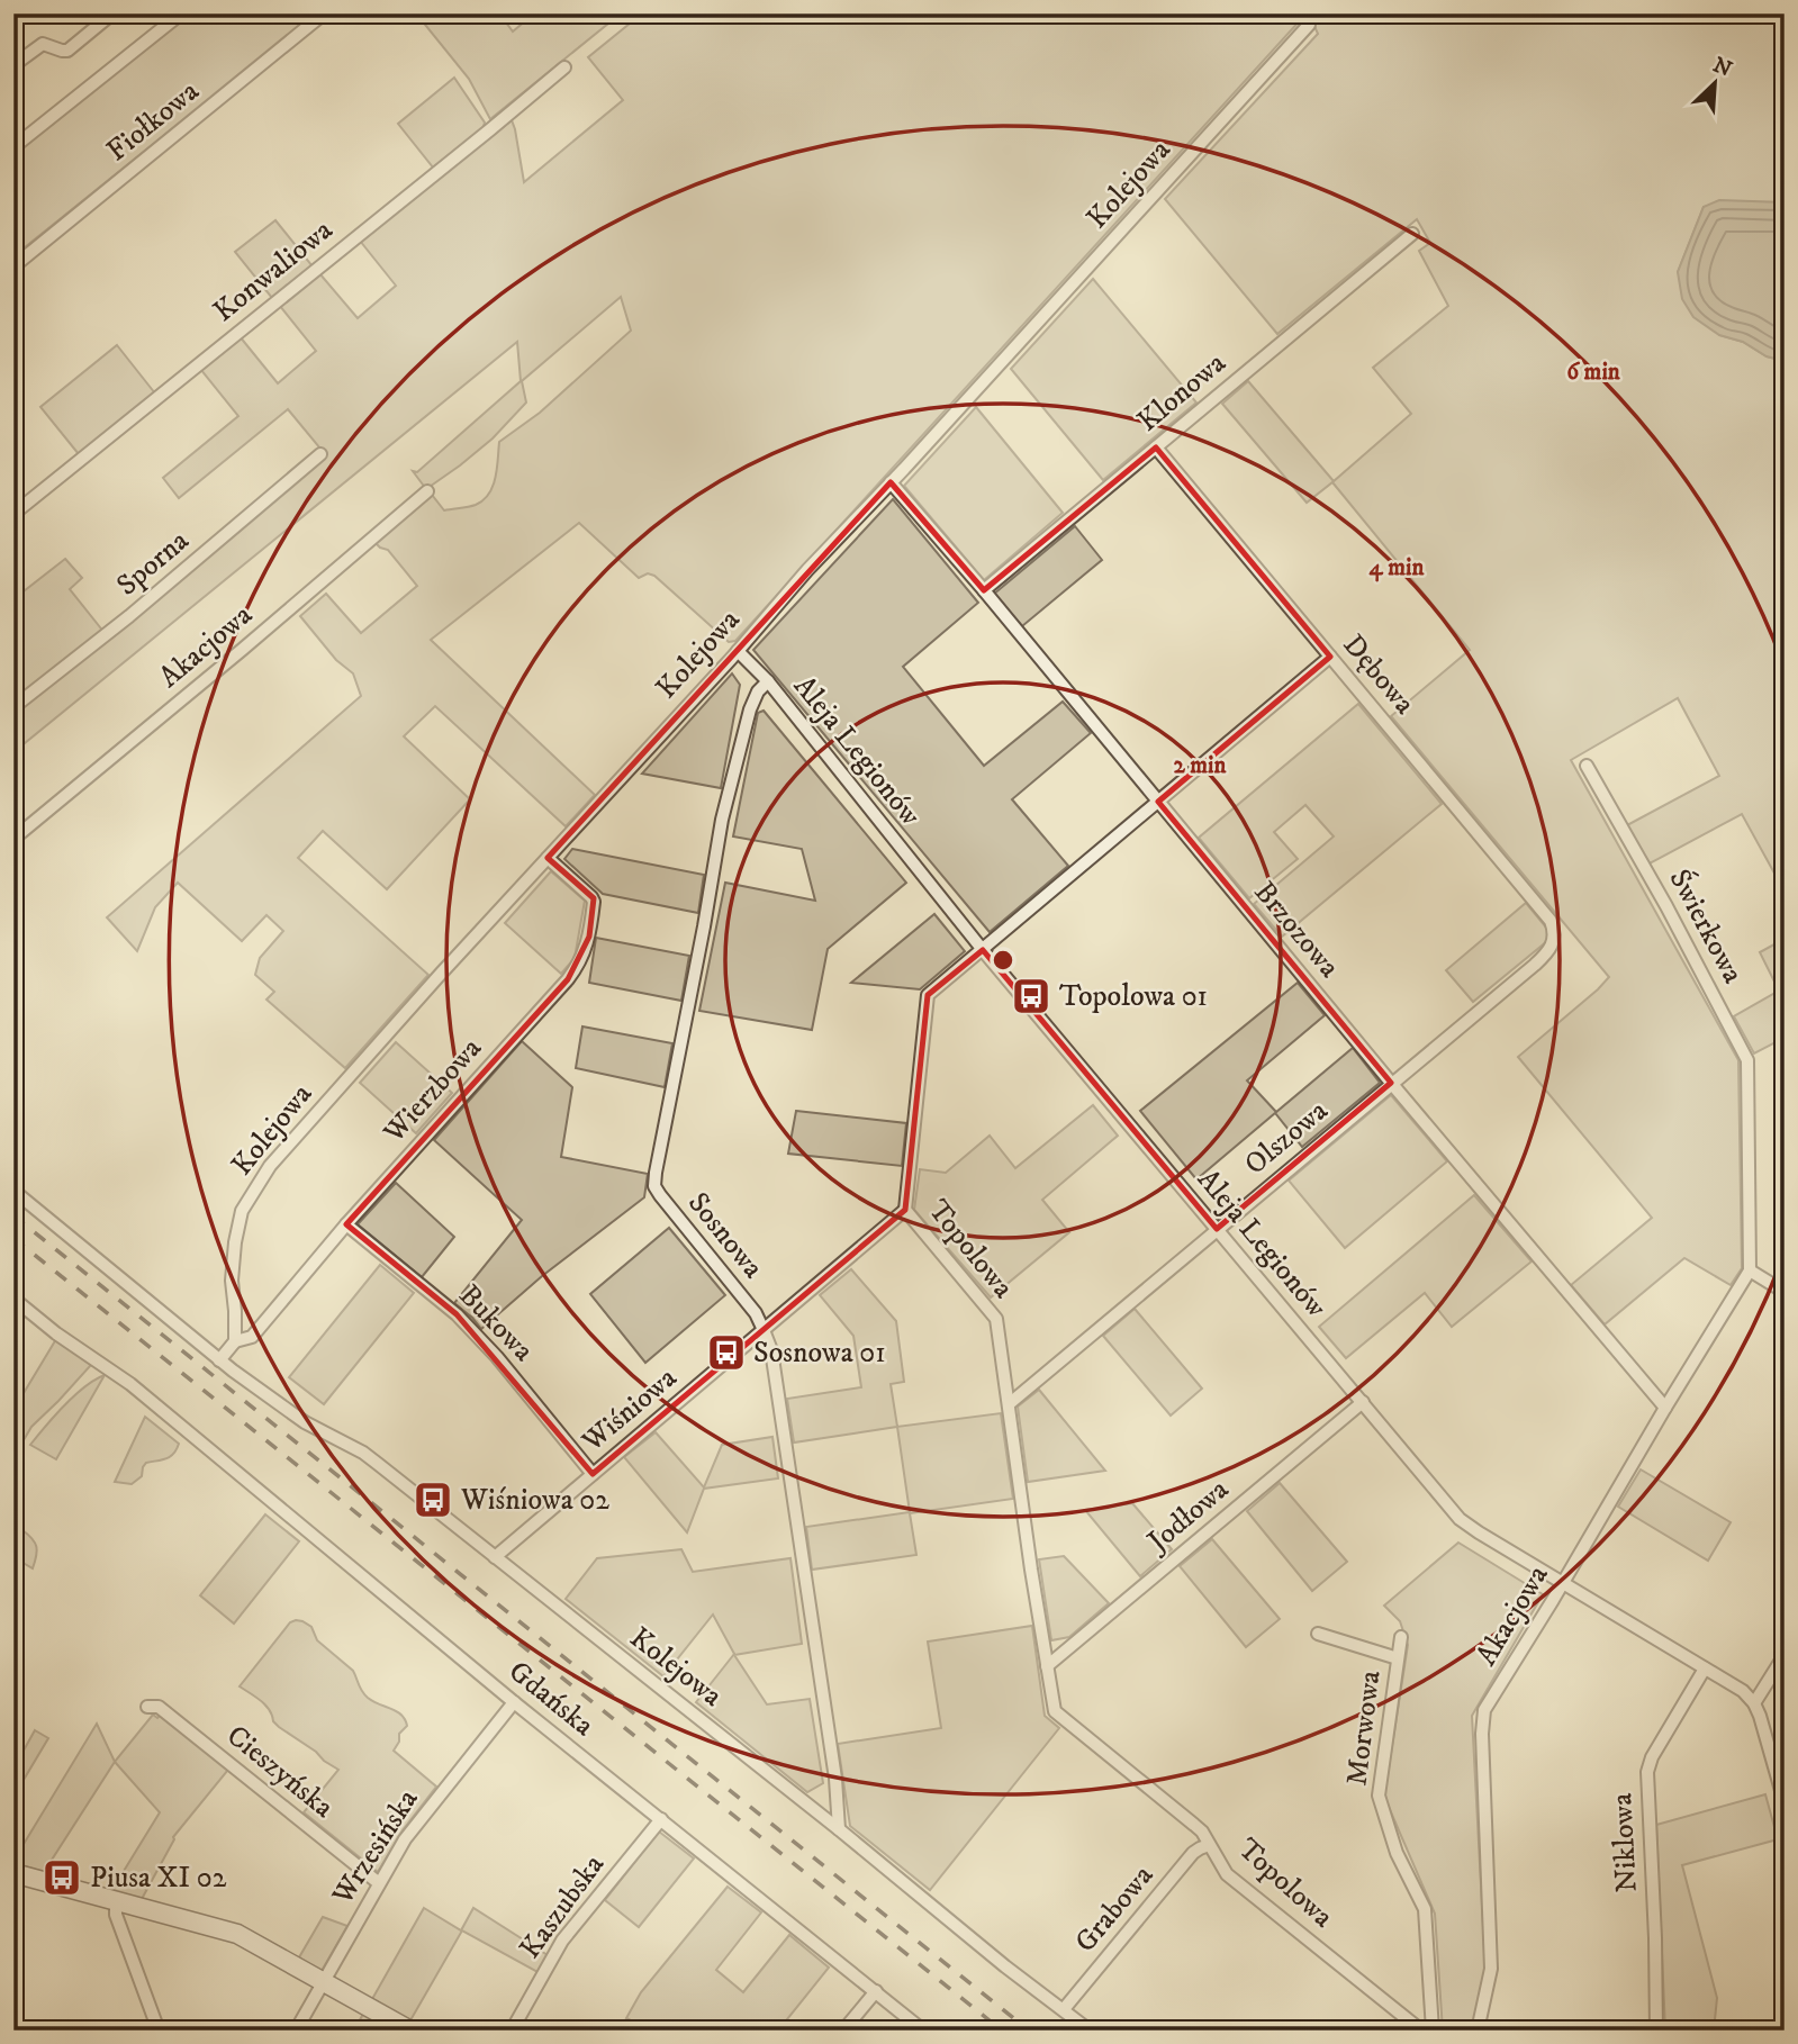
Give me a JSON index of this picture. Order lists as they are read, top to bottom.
{
  "streets": {
    "street": [
      "Fiołkowa",
      "Kolejowa",
      "Konwaliowa",
      "Klonowa",
      "Sporna",
      "Akacjowa",
      "Dębowa",
      "Aleja Legionów",
      "Świerkowa",
      "Brzozowa",
      "Wierzbowa",
      "Olszowa",
      "Sosnowa",
      "Topolowa",
      "Bukowa",
      "Wiśniowa",
      "Jodłowa",
      "Gdańska",
      "Morwowa",
      "Cieszyńska",
      "Niklowa",
      "Wrzesińska",
      "Kaszubska",
      "Grabowa"
    ]
  },
  "crossings": [
    ["Kolejowa", "Aleja Legionów"],
    ["Kolejowa", "Brzozowa"],
    ["Kolejowa", "Wierzbowa"],
    ["Kolejowa", "Sosnowa"],
    ["Kolejowa", "Wiśniowa"],
    ["Kolejowa", "Grabowa"],
    ["Klonowa", "Dębowa"],
    ["Klonowa", "Brzozowa"],
    ["Akacjowa", "Aleja Legionów"],
    ["Akacjowa", "Świerkowa"],
    ["Akacjowa", "Brzozowa"],
    ["Dębowa", "Olszowa"],
    ["Dębowa", "Topolowa"],
    ["Aleja Legionów", "Olszowa"],
    ["Aleja Legionów", "Sosnowa"],
    ["Aleja Legionów", "Topolowa"],
    ["Aleja Legionów", "Jodłowa"],
    ["Aleja Legionów", "Niklowa"],
    ["Brzozowa", "Olszowa"],
    ["Brzozowa", "Topolowa"],
    ["Wierzbowa", "Bukowa"],
    ["Olszowa", "Topolowa"],
    ["Sosnowa", "Wiśniowa"],
    ["Topolowa", "Wiśniowa"],
    ["Topolowa", "Jodłowa"],
    ["Topolowa", "Grabowa"],
    ["Bukowa", "Wiśniowa"],
    ["Gdańska", "Wrzesińska"],
    ["Gdańska", "Kaszubska"],
    ["Cieszyńska", "Wrzesińska"]
  ],
  "places": {
    "bus stop": [
      "Topolowa 01",
      "Sosnowa 01",
      "Wiśniowa 02",
      "Piusa XI 02"
    ]
  },
  "north": "top right",
  "rings": ["6 min", "4 min", "2 min"]
}
